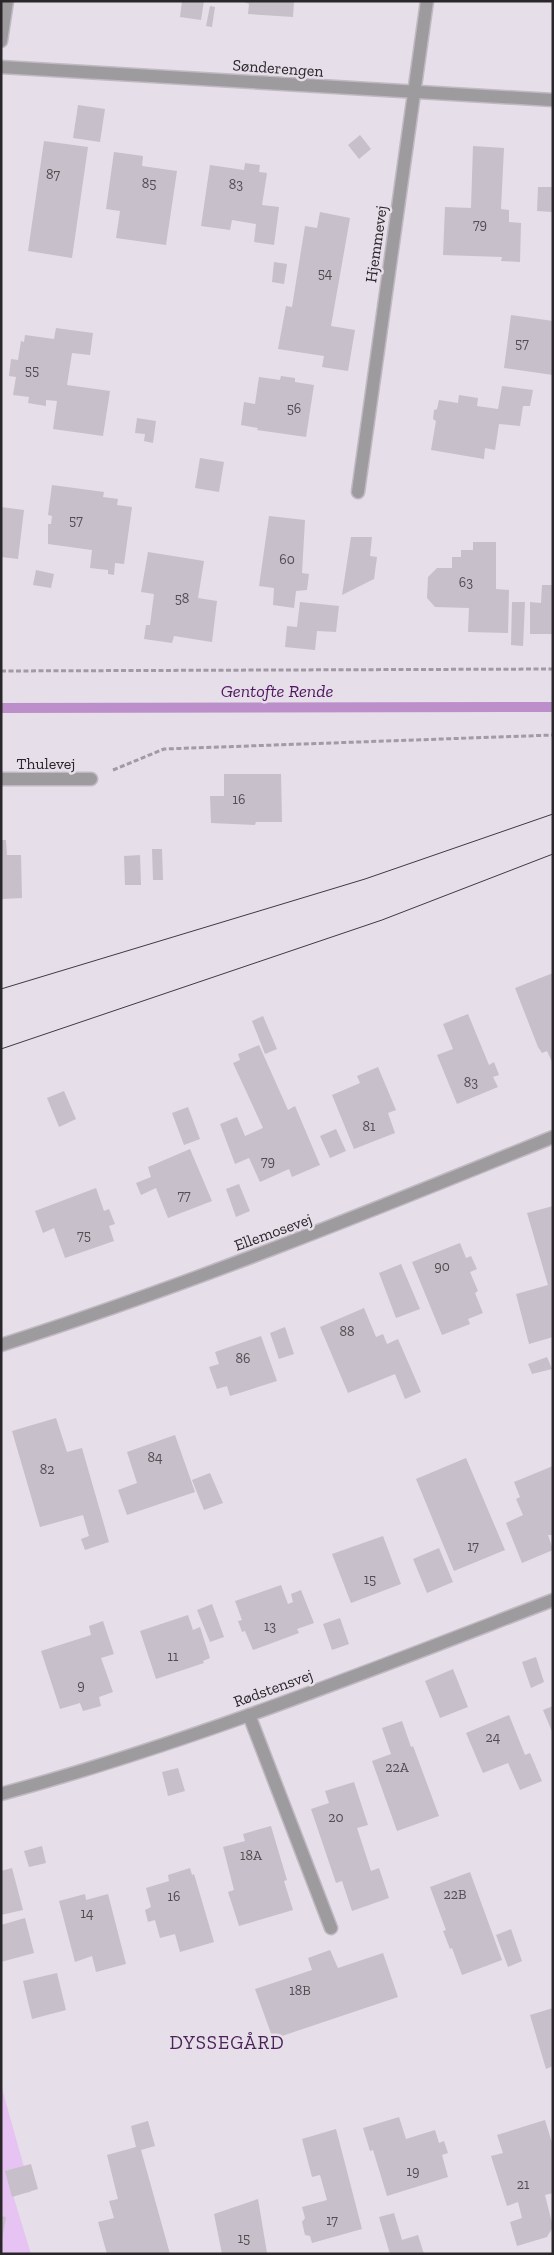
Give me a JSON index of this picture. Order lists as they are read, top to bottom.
{
  "streets": {
    "street": [
      "Sønderengen",
      "Hjemmevej",
      "Thulevej",
      "Ellemosevej",
      "Rødstensvej"
    ]
  },
  "crossings": [
    ["Sønderengen", "Hjemmevej"]
  ],
  "districts": ["DYSSEGÅRD"],
  "water": ["Gentofte Rende"],
  "house_numbers": [
    "87",
    "85",
    "83",
    "79",
    "54",
    "57",
    "55",
    "56",
    "57",
    "60",
    "63",
    "58",
    "16",
    "83",
    "81",
    "79",
    "77",
    "75",
    "90",
    "88",
    "86",
    "84",
    "82",
    "17",
    "15",
    "13",
    "11",
    "9",
    "24",
    "22A",
    "20",
    "18A",
    "22B",
    "16",
    "14",
    "18B",
    "19",
    "21",
    "17",
    "15"
  ]
}
